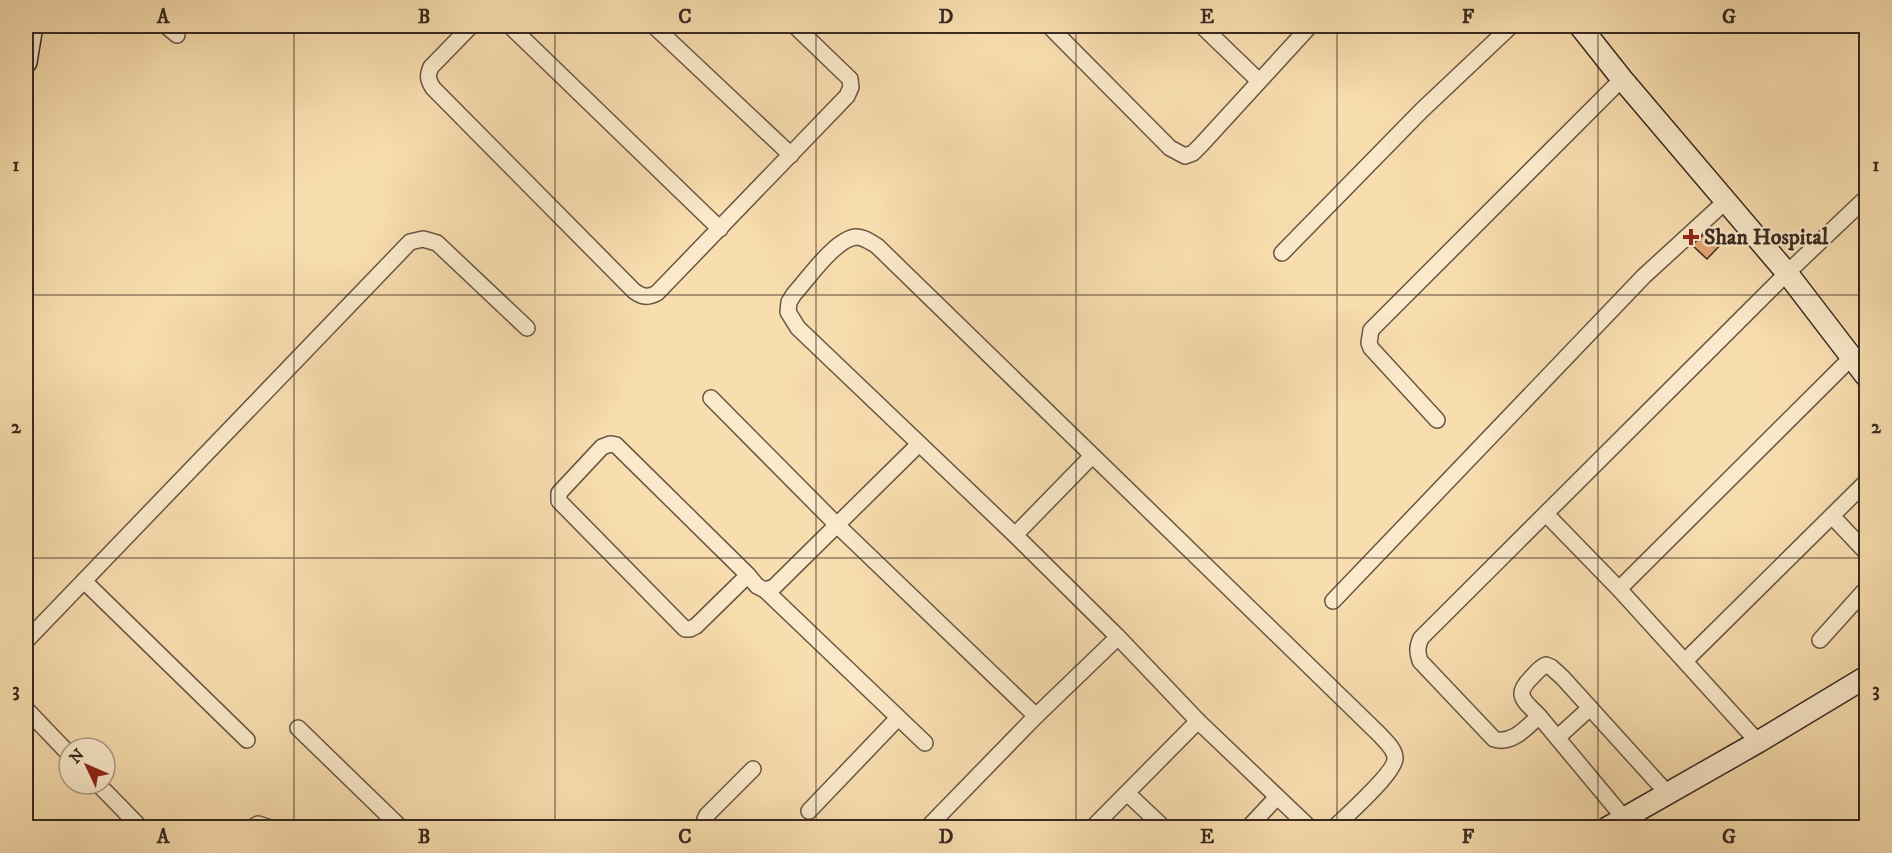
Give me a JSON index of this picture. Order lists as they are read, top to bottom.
{
  "places": {
    "health": ["Shan Hospital"]
  },
  "north": "top left",
  "grid": {
    "columns": [
      "A",
      "B",
      "C",
      "D",
      "E",
      "F",
      "G"
    ],
    "rows": ["1", "2", "3"]
  }
}
